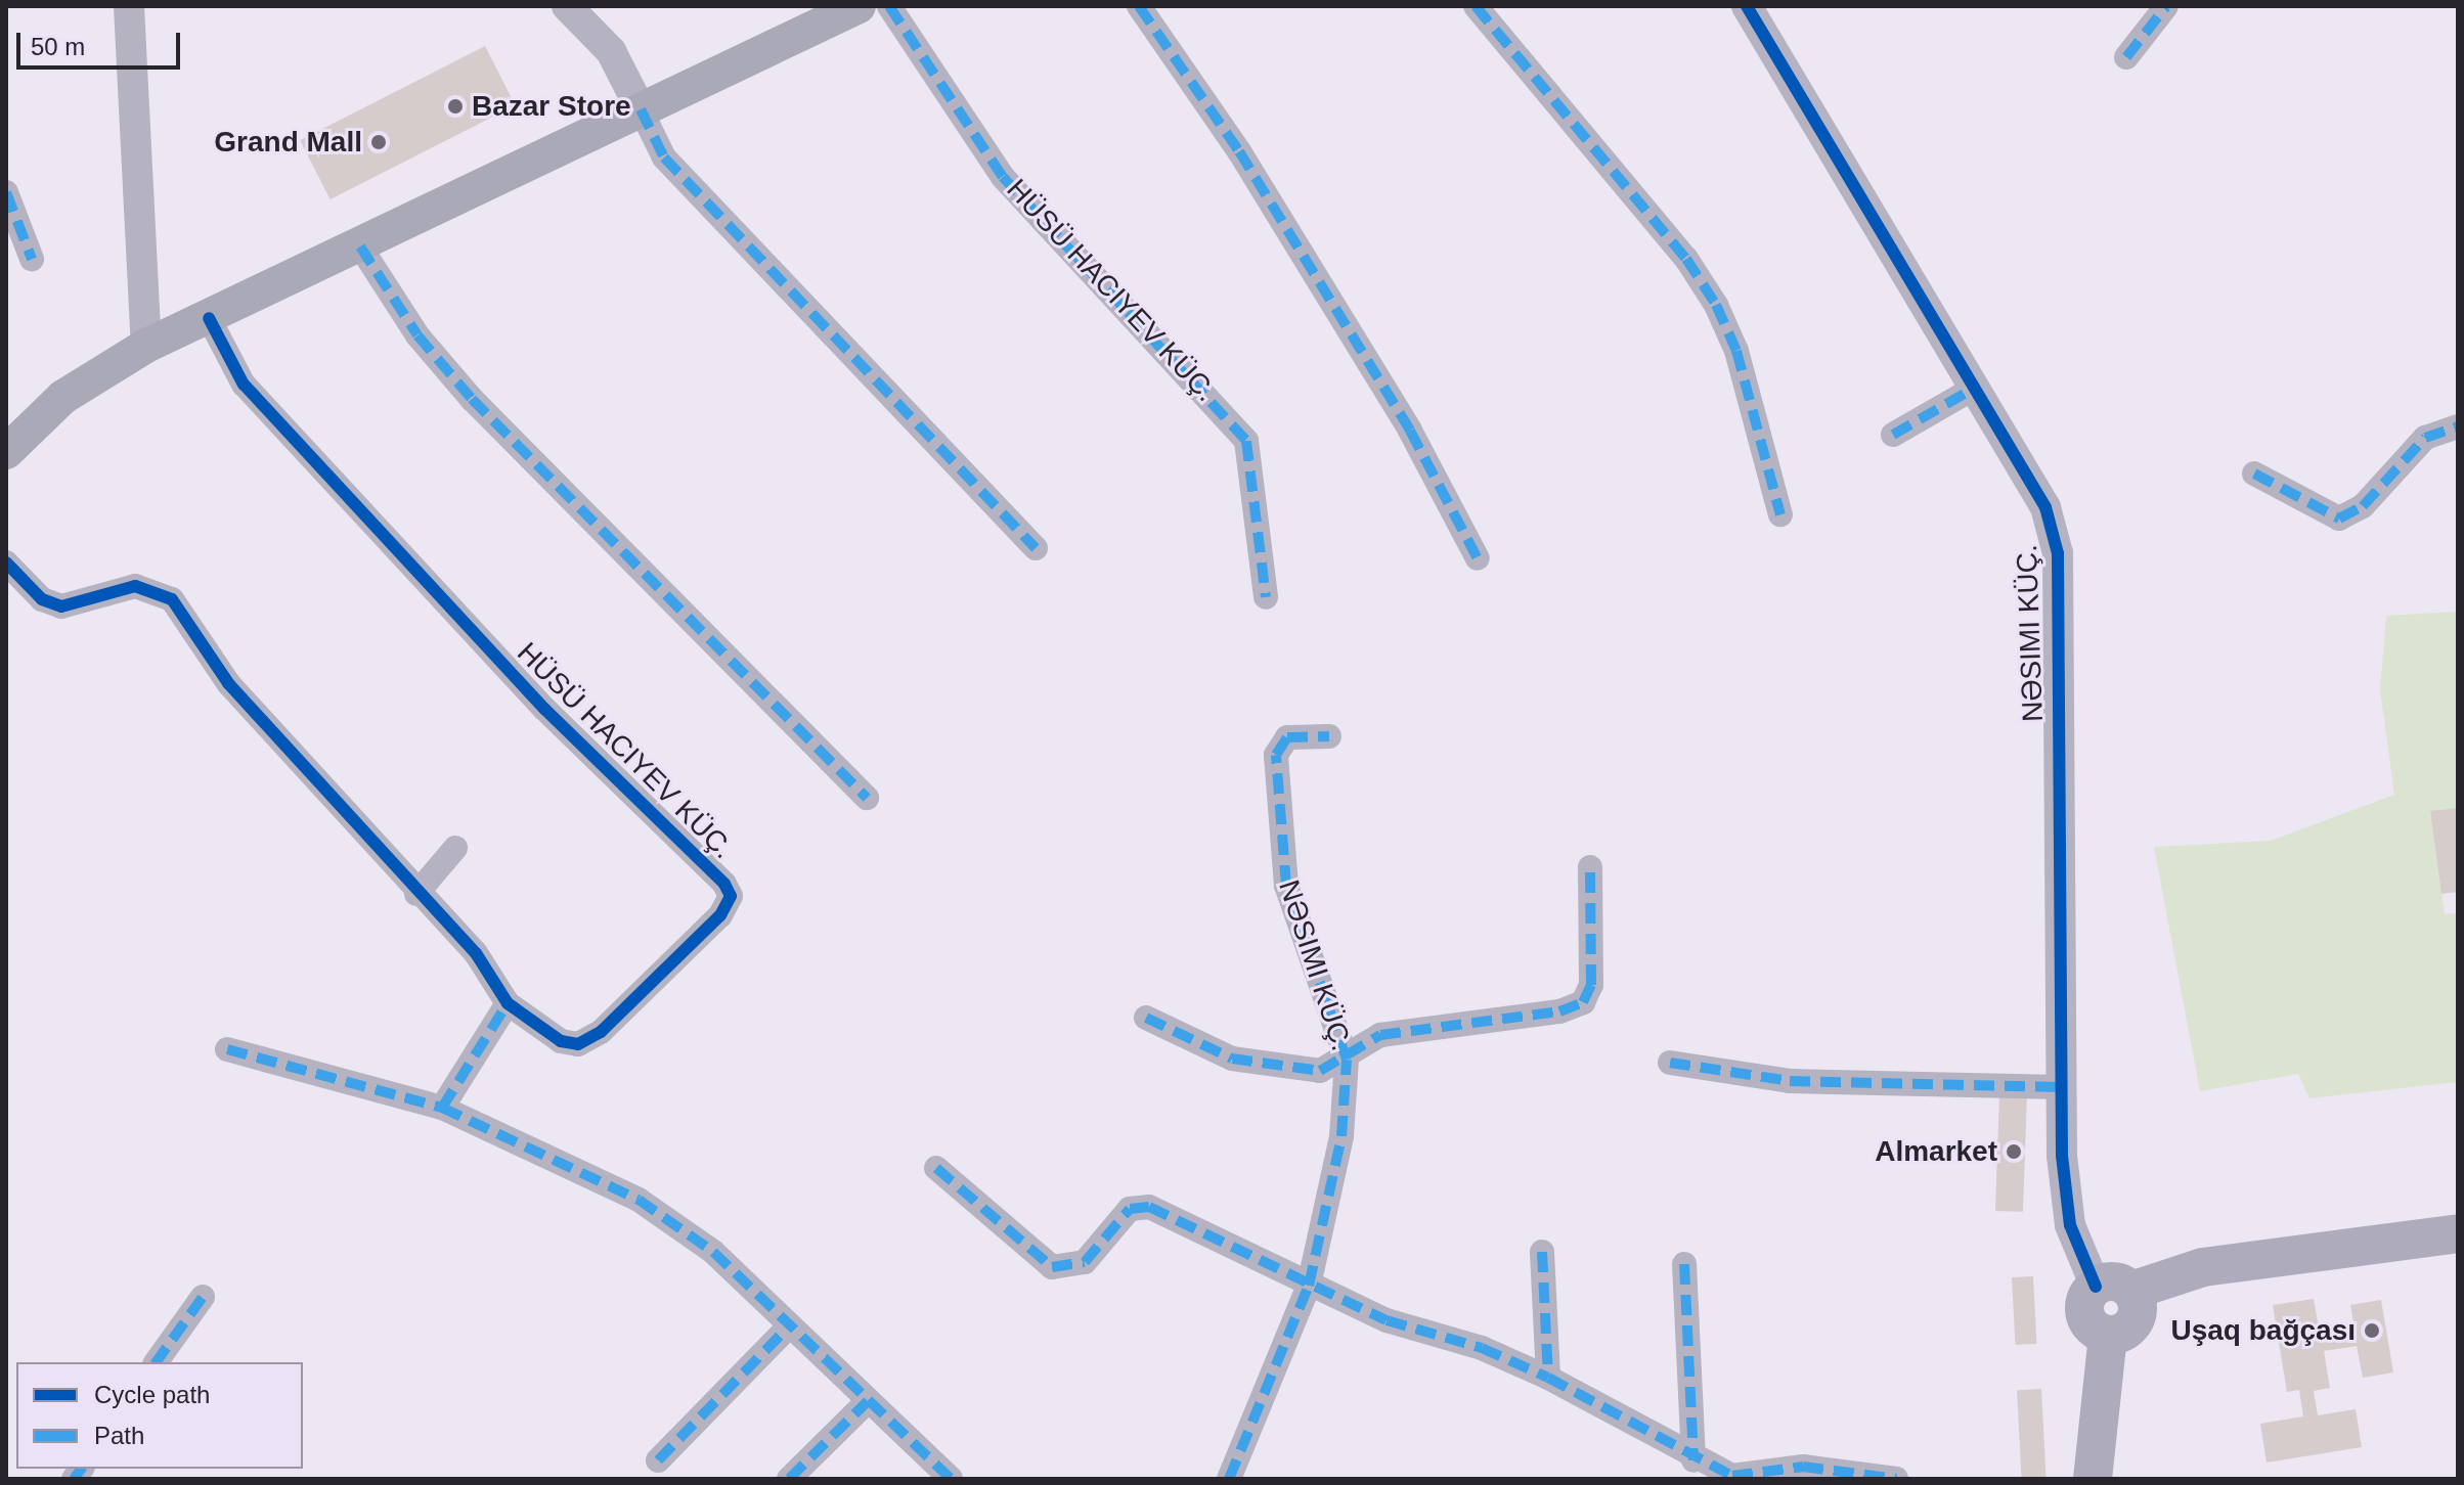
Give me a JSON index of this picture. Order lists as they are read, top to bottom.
{
  "streets": {
    "street": ["NƏSIMI KÜÇ."],
    "cycle path": ["HÜSÜ HACIYEV KÜÇ."]
  },
  "places": [
    "Bazar Store",
    "Grand Mall",
    "Almarket",
    "Uşaq bağçası"
  ],
  "legend": ["Cycle path", "Path"],
  "scale_bar": "50 m"
}
